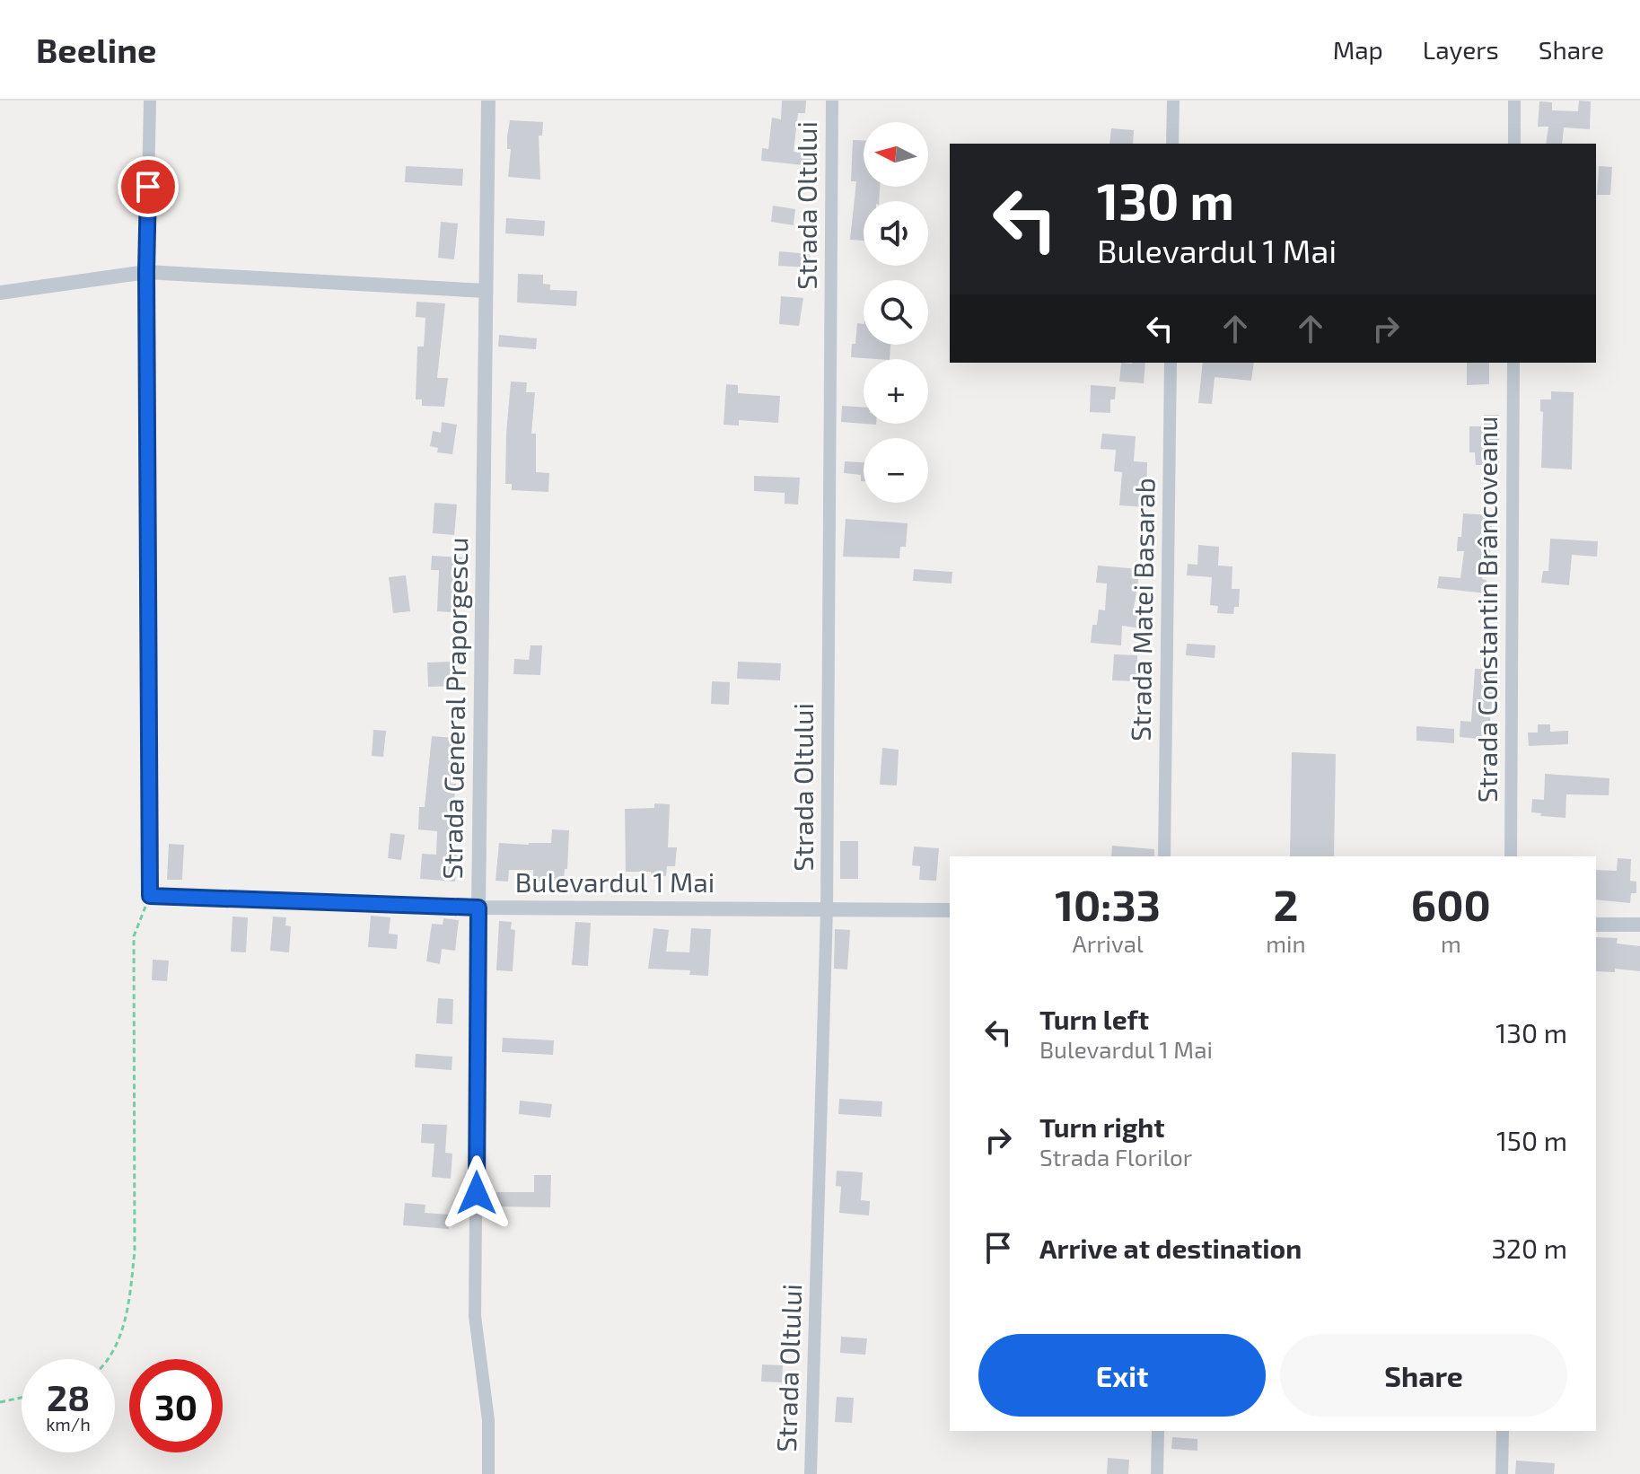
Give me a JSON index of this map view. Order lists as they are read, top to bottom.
{
  "streets": {
    "street": [
      "Strada Oltului",
      "Strada Matei Basarab",
      "Strada Constantin Brâncoveanu",
      "Strada General Praporgescu",
      "Bulevardul 1 Mai"
    ]
  },
  "crossings": [
    ["Strada Oltului", "Bulevardul 1 Mai"],
    ["Strada General Praporgescu", "Bulevardul 1 Mai"]
  ],
  "north": "left",
  "page": {
    "header": "Beeline",
    "nav": ["Map", "Layers", "Share"],
    "map_buttons": ["+", "−"],
    "turn": ["130 m", "Bulevardul 1 Mai"],
    "eta": [
      "10:33",
      "Arrival",
      "2",
      "min",
      "600",
      "m"
    ],
    "list": [
      {
        "name": "Turn left",
        "note": "Bulevardul 1 Mai",
        "value": "130 m"
      },
      {
        "name": "Turn right",
        "note": "Strada Florilor",
        "value": "150 m"
      },
      {
        "name": "Arrive at destination",
        "value": "320 m"
      }
    ],
    "buttons": ["Exit", "Share"],
    "speed": "28 km/h",
    "limit": "30"
  }
}
